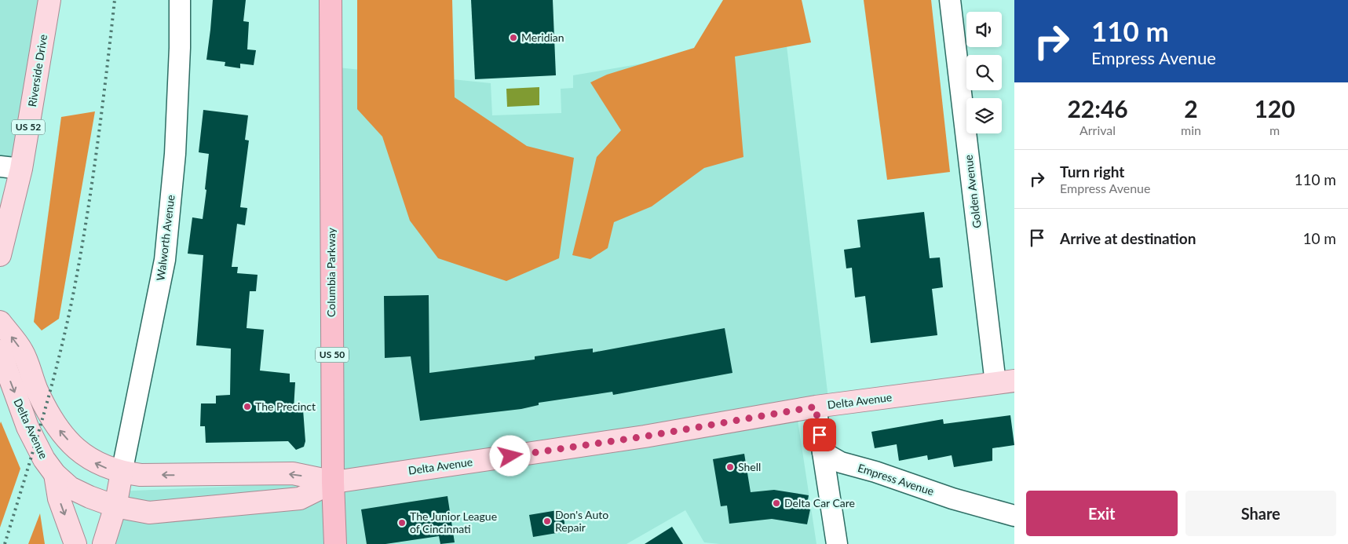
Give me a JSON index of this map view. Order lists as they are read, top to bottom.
{
  "streets": {
    "highway": ["Columbia Parkway", "US 50"],
    "main road": ["Riverside Drive", "US 52", "Delta Avenue"],
    "street": ["Golden Avenue", "Walworth Avenue", "Empress Avenue"]
  },
  "crossings": [
    ["Golden Avenue", "Delta Avenue"],
    ["Walworth Avenue", "Delta Avenue"],
    ["Columbia Parkway", "Delta Avenue"]
  ],
  "places": [
    "Meridian",
    "The Precinct",
    "Shell",
    "Delta Car Care",
    "Don's Auto Repair",
    "The Junior League of Cincinnati"
  ],
  "page": {
    "turn": ["110 m", "Empress Avenue"],
    "eta": [
      "22:46",
      "Arrival",
      "2",
      "min",
      "120",
      "m"
    ],
    "list": [
      {
        "name": "Turn right",
        "note": "Empress Avenue",
        "value": "110 m"
      },
      {
        "name": "Arrive at destination",
        "value": "10 m"
      }
    ],
    "buttons": ["Exit", "Share"]
  }
}
